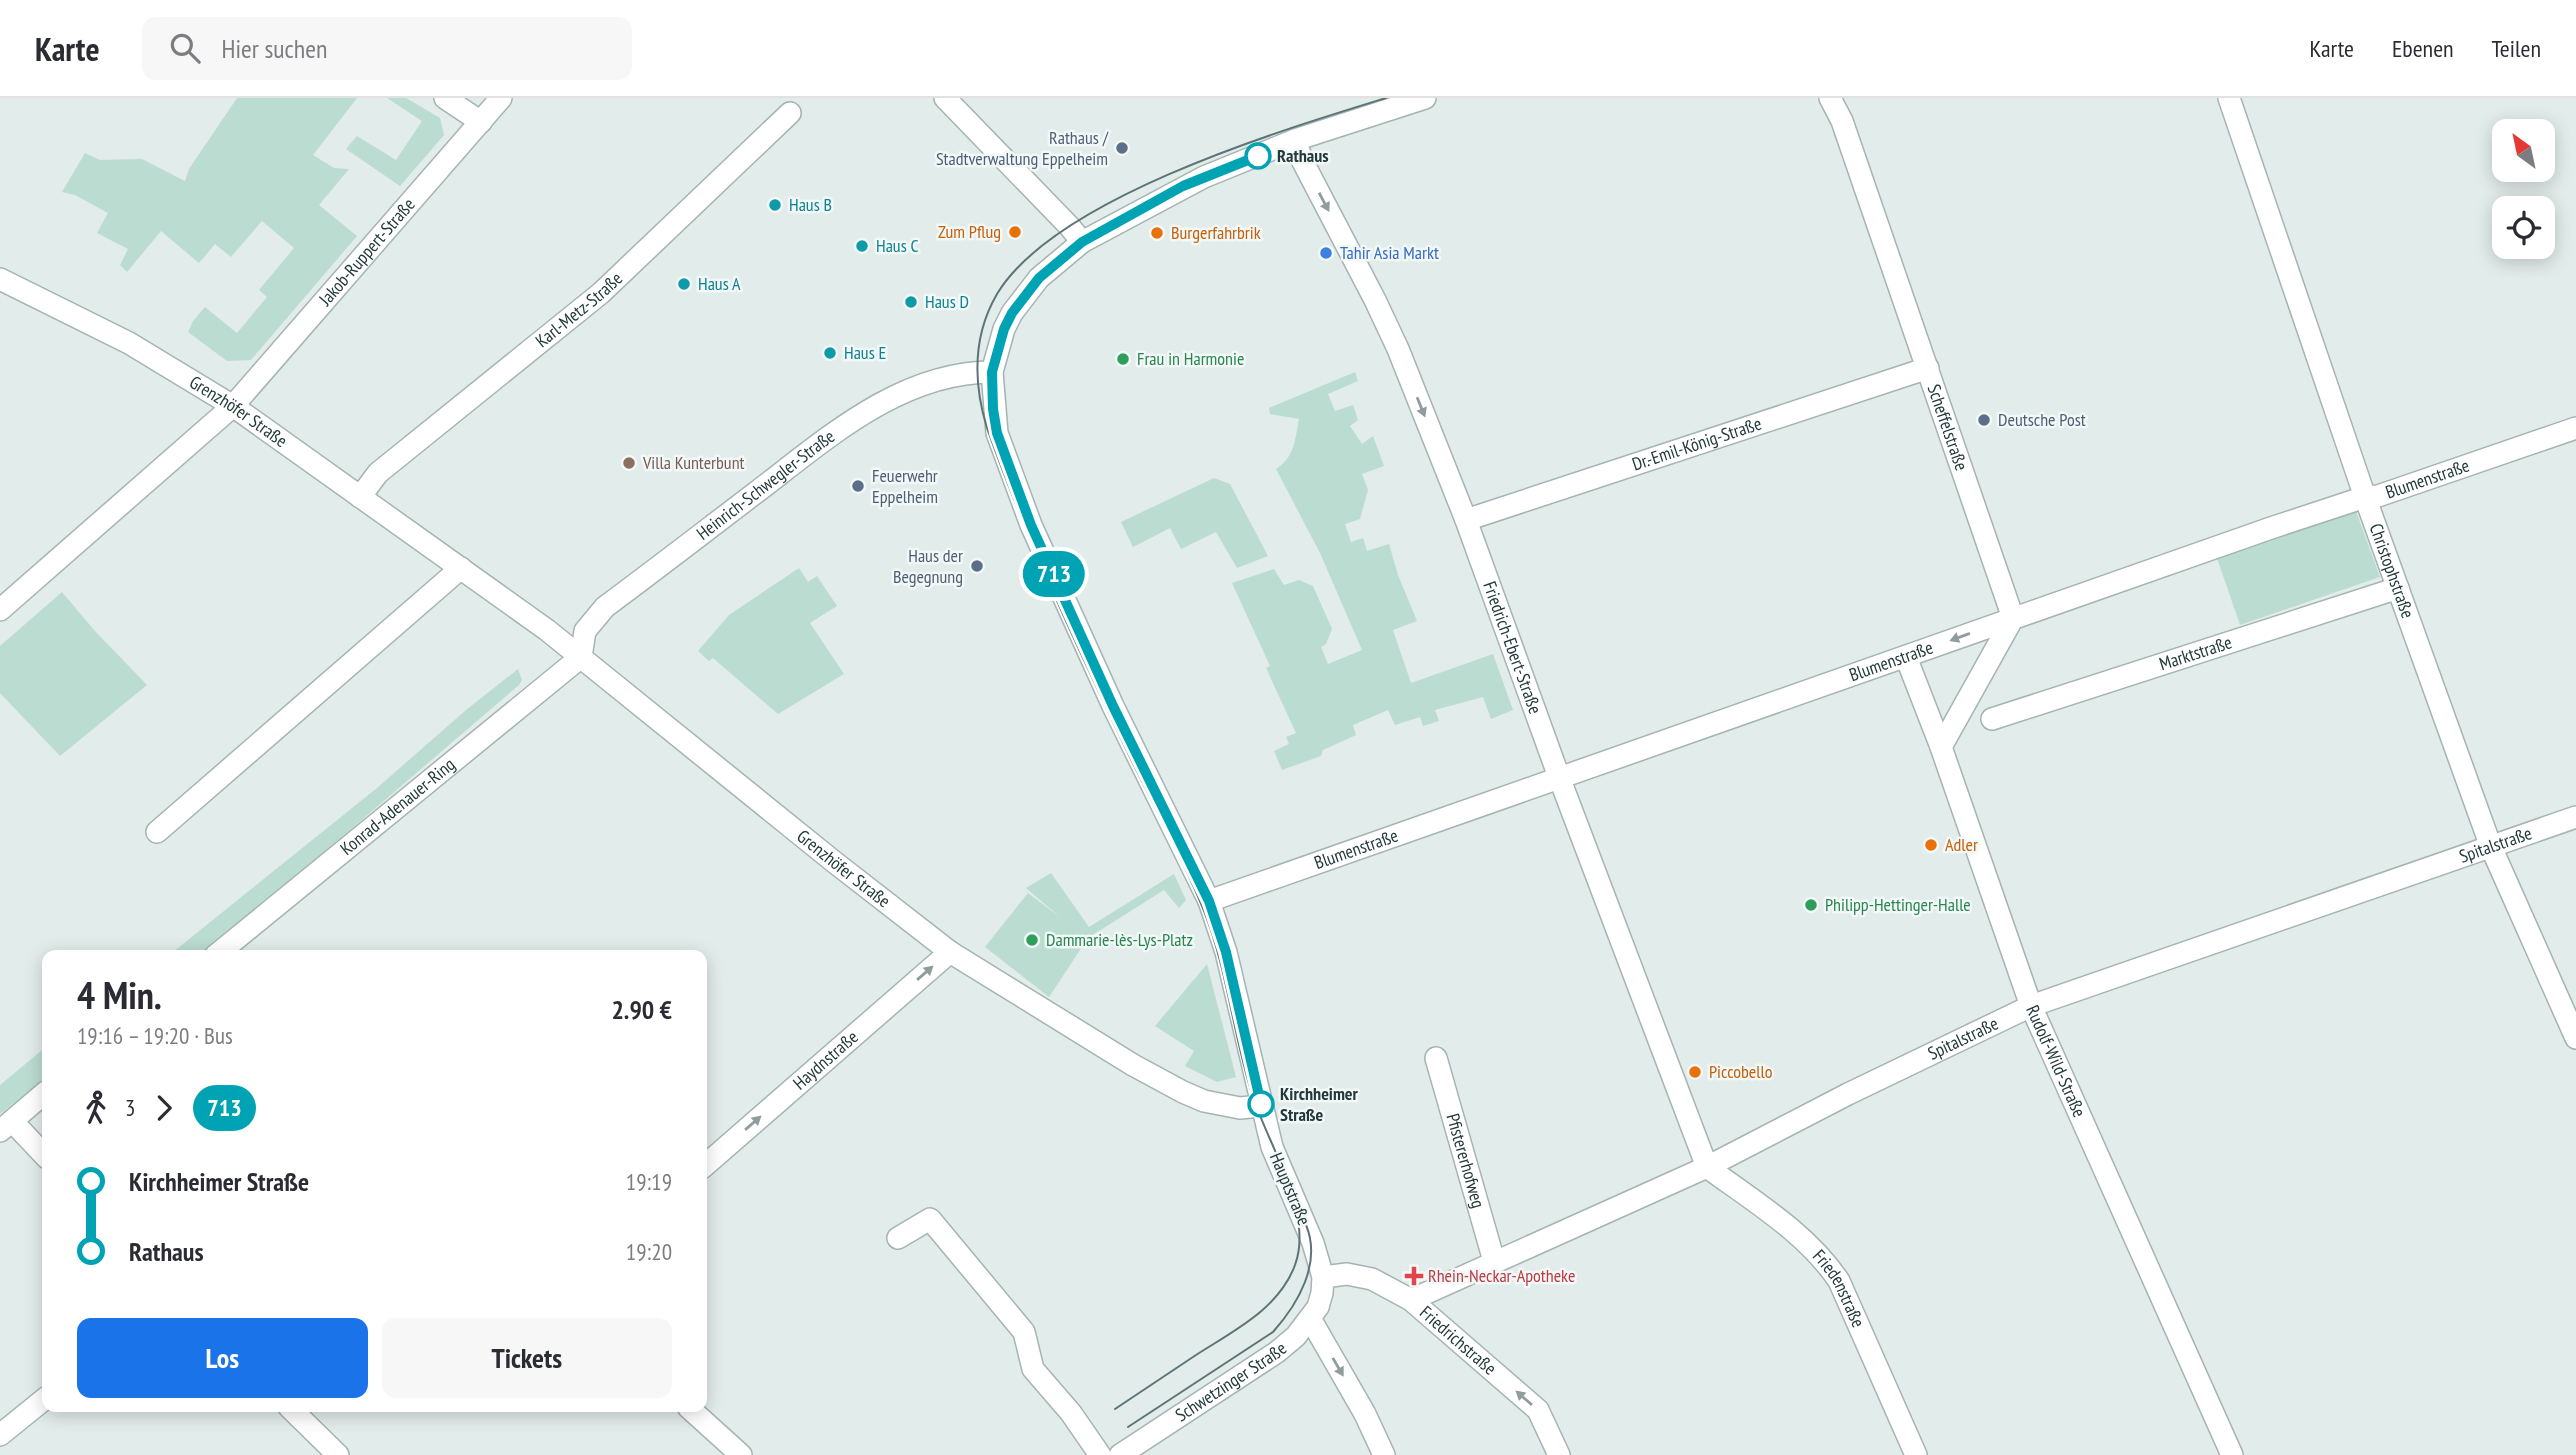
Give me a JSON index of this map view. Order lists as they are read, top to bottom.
{
  "streets": {
    "street": [
      "Jakob-Ruppert-Straße",
      "Karl-Metz-Straße",
      "Grenzhöfer Straße",
      "Scheffelstraße",
      "Dr.-Emil-König-Straße",
      "Blumenstraße",
      "Heinrich-Schwegler-Straße",
      "Christophstraße",
      "Friedrich-Ebert-Straße",
      "Marktstraße",
      "Konrad-Adenauer-Ring",
      "Spitalstraße",
      "Haydnstraße",
      "Rudolf-Wild-Straße",
      "Pfistererhofweg",
      "Hauptstraße",
      "Friedenstraße",
      "Friedrichstraße",
      "Schwetzinger Straße"
    ]
  },
  "crossings": [
    ["Jakob-Ruppert-Straße", "Grenzhöfer Straße"],
    ["Karl-Metz-Straße", "Grenzhöfer Straße"],
    ["Grenzhöfer Straße", "Heinrich-Schwegler-Straße"],
    ["Grenzhöfer Straße", "Konrad-Adenauer-Ring"],
    ["Grenzhöfer Straße", "Haydnstraße"],
    ["Grenzhöfer Straße", "Hauptstraße"],
    ["Scheffelstraße", "Dr.-Emil-König-Straße"],
    ["Scheffelstraße", "Blumenstraße"],
    ["Dr.-Emil-König-Straße", "Friedrich-Ebert-Straße"],
    ["Blumenstraße", "Christophstraße"],
    ["Blumenstraße", "Friedrich-Ebert-Straße"],
    ["Blumenstraße", "Rudolf-Wild-Straße"],
    ["Blumenstraße", "Hauptstraße"],
    ["Heinrich-Schwegler-Straße", "Konrad-Adenauer-Ring"],
    ["Heinrich-Schwegler-Straße", "Hauptstraße"],
    ["Christophstraße", "Marktstraße"],
    ["Christophstraße", "Spitalstraße"],
    ["Friedrich-Ebert-Straße", "Spitalstraße"],
    ["Friedrich-Ebert-Straße", "Hauptstraße"],
    ["Friedrich-Ebert-Straße", "Friedenstraße"],
    ["Spitalstraße", "Rudolf-Wild-Straße"],
    ["Spitalstraße", "Pfistererhofweg"],
    ["Spitalstraße", "Friedenstraße"],
    ["Spitalstraße", "Friedrichstraße"],
    ["Hauptstraße", "Friedrichstraße"],
    ["Hauptstraße", "Schwetzinger Straße"],
    ["Friedrichstraße", "Schwetzinger Straße"]
  ],
  "one_way": ["Friedrich-Ebert-Straße", "Haydnstraße"],
  "places": {
    "other": [
      "Rathaus / Stadtverwaltung Eppelheim",
      "Rathaus",
      "Haus B",
      "Zum Pflug",
      "Burgerfahrbrik",
      "Haus C",
      "Tahir Asia Markt",
      "Haus A",
      "Haus D",
      "Haus E",
      "Frau in Harmonie",
      "Deutsche Post",
      "Villa Kunterbunt",
      "Feuerwehr Eppelheim",
      "Haus der Begegnung",
      "Adler",
      "Philipp-Hettinger-Halle",
      "Dammarie-lès-Lys-Platz",
      "Piccobello",
      "Kirchheimer Straße"
    ],
    "health": ["Rhein-Neckar-Apotheke"]
  },
  "lines": ["bus line 713"],
  "north": "top left",
  "page": {
    "header": "Karte",
    "search": "Hier suchen",
    "nav": ["Karte", "Ebenen", "Teilen"],
    "on_map": "713",
    "heading": ["4 Min.", "19:16 – 19:20 · Bus", "2.90 €"],
    "legs": ["3", "713"],
    "list": [
      {
        "name": "Kirchheimer Straße",
        "value": "19:19"
      },
      {
        "name": "Rathaus",
        "value": "19:20"
      }
    ],
    "buttons": ["Los", "Tickets"]
  }
}
